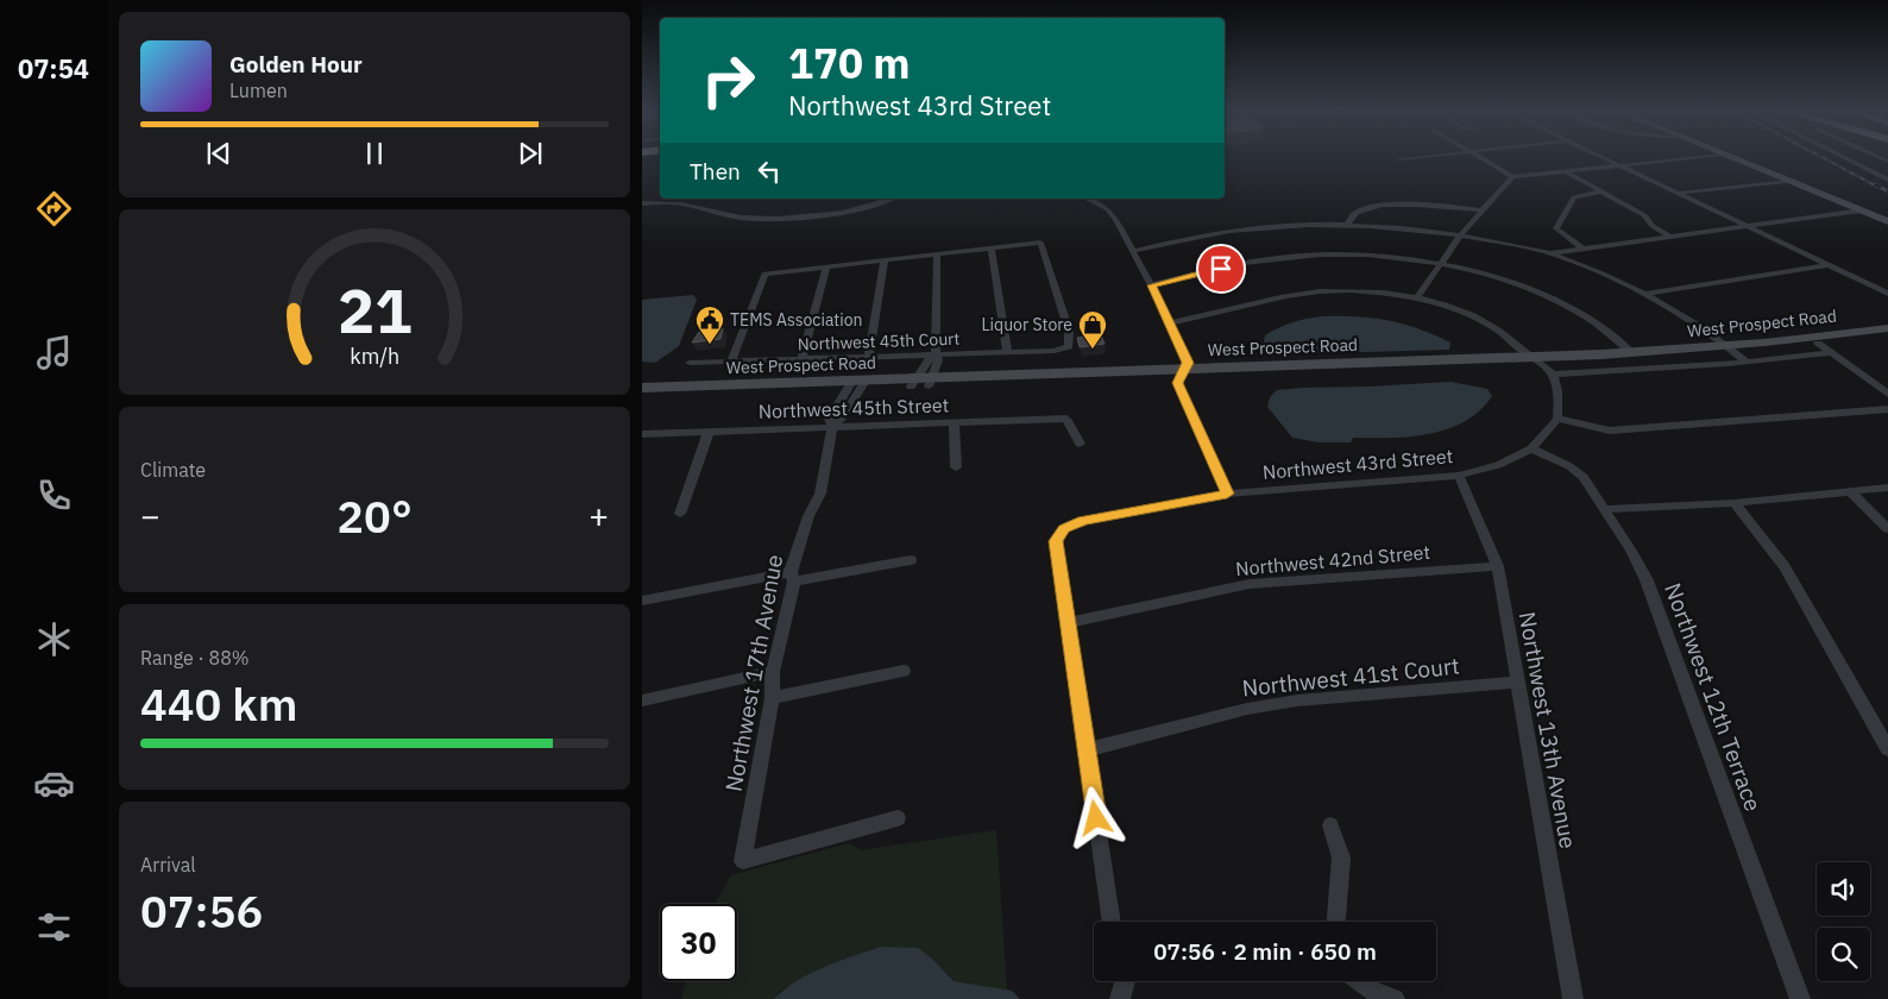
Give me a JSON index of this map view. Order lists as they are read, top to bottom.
{
  "streets": {
    "main road": ["West Prospect Road"],
    "street": [
      "Northwest 45th Court",
      "Northwest 45th Street",
      "Northwest 43rd Street",
      "Northwest 42nd Street",
      "Northwest 17th Avenue",
      "Northwest 41st Court",
      "Northwest 12th Terrace",
      "Northwest 13th Avenue"
    ]
  },
  "crossings": [
    ["West Prospect Road", "Northwest 17th Avenue"],
    ["Northwest 45th Street", "Northwest 17th Avenue"],
    ["Northwest 43rd Street", "Northwest 42nd Street"],
    ["Northwest 43rd Street", "Northwest 12th Terrace"],
    ["Northwest 43rd Street", "Northwest 13th Avenue"],
    ["Northwest 42nd Street", "Northwest 13th Avenue"],
    ["Northwest 41st Court", "Northwest 13th Avenue"]
  ],
  "places": {
    "public building": ["TEMS Association"],
    "shop": ["Liquor Store"]
  },
  "page": {
    "tabs": "07:54",
    "turn": ["170 m", "Northwest 43rd Street"],
    "song": ["Golden Hour", "Lumen"],
    "then": "Then",
    "tile": [
      "Climate",
      ["Range · 88%", "440 km"],
      ["Arrival", "07:56"]
    ],
    "heat": ["−", "20°", "+"],
    "limit": "30",
    "trip": "07:56 · 2 min · 650 m",
    "gauge": ["21", "km/h"]
  }
}
